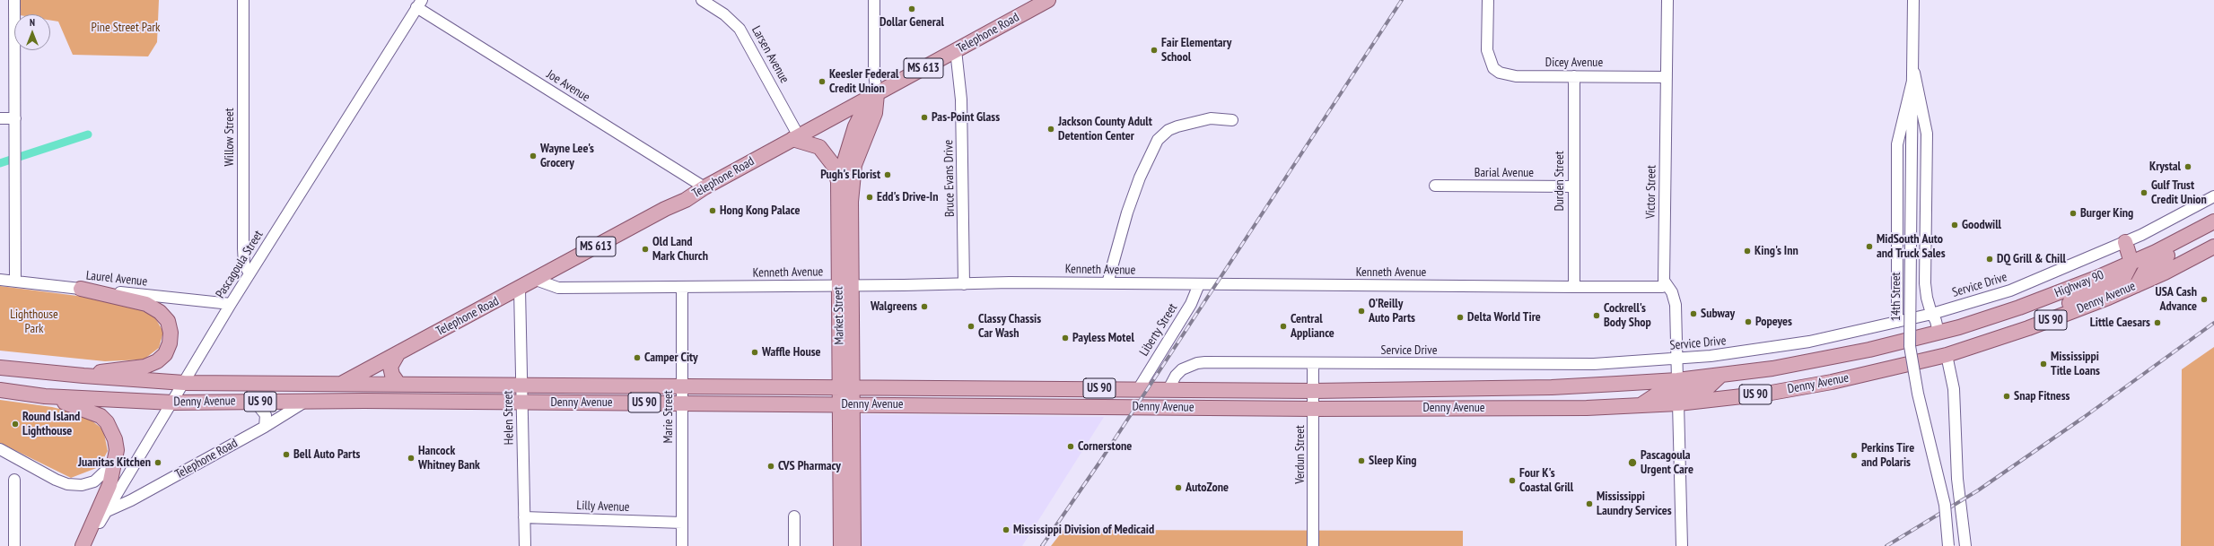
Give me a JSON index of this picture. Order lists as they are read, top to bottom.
{
  "streets": {
    "main road": [
      "Telephone Road",
      "MS 613",
      "Highway 90",
      "Denny Avenue",
      "Market Street",
      "US 90"
    ],
    "street": [
      "Larsen Avenue",
      "Dicey Avenue",
      "Joe Avenue",
      "Willow Street",
      "Barial Avenue",
      "Bruce Evans Drive",
      "Durden Street",
      "Victor Street",
      "Pascagoula Street",
      "Kenneth Avenue",
      "Laurel Avenue",
      "Service Drive",
      "14th Street",
      "Liberty Street",
      "Marie Street",
      "Helen Street",
      "Verdun Street",
      "Lilly Avenue"
    ]
  },
  "crossings": [
    ["Telephone Road", "Larsen Avenue"],
    ["Telephone Road", "Joe Avenue"],
    ["Telephone Road", "Bruce Evans Drive"],
    ["Telephone Road", "Pascagoula Street"],
    ["Telephone Road", "Kenneth Avenue"],
    ["Telephone Road", "Denny Avenue"],
    ["Telephone Road", "Market Street"],
    ["Telephone Road", "Helen Street"],
    ["Dicey Avenue", "Durden Street"],
    ["Dicey Avenue", "Victor Street"],
    ["Joe Avenue", "Pascagoula Street"],
    ["Willow Street", "Pascagoula Street"],
    ["Barial Avenue", "Durden Street"],
    ["Bruce Evans Drive", "Kenneth Avenue"],
    ["Durden Street", "Kenneth Avenue"],
    ["Victor Street", "Kenneth Avenue"],
    ["Victor Street", "Service Drive"],
    ["Victor Street", "Denny Avenue"],
    ["Pascagoula Street", "Laurel Avenue"],
    ["Pascagoula Street", "Denny Avenue"],
    ["Kenneth Avenue", "Market Street"],
    ["Kenneth Avenue", "Liberty Street"],
    ["Kenneth Avenue", "Marie Street"],
    ["Highway 90", "Denny Avenue"],
    ["Service Drive", "Denny Avenue"],
    ["Service Drive", "Verdun Street"],
    ["Denny Avenue", "Market Street"],
    ["Denny Avenue", "Liberty Street"],
    ["Denny Avenue", "Marie Street"],
    ["Denny Avenue", "Helen Street"],
    ["Denny Avenue", "Verdun Street"],
    ["Marie Street", "Lilly Avenue"],
    ["Helen Street", "Lilly Avenue"]
  ],
  "parks": ["Pine Street Park", "Lighthouse Park"],
  "places": [
    "Dollar General",
    "Fair Elementary School",
    "Keesler Federal Credit Union",
    "Pas-Point Glass",
    "Jackson County Adult Detention Center",
    "Wayne Lee's Grocery",
    "Krystal",
    "Pugh's Florist",
    "Gulf Trust Credit Union",
    "Edd's Drive-In",
    "Hong Kong Palace",
    "Burger King",
    "Goodwill",
    "MidSouth Auto and Truck Sales",
    "Old Land Mark Church",
    "King's Inn",
    "DQ Grill & Chill",
    "USA Cash Advance",
    "Walgreens",
    "O'Reilly Auto Parts",
    "Subway",
    "Cockrell's Body Shop",
    "Delta World Tire",
    "Popeyes",
    "Little Caesars",
    "Classy Chassis Car Wash",
    "Central Appliance",
    "Payless Motel",
    "Waffle House",
    "Camper City",
    "Mississippi Title Loans",
    "Snap Fitness",
    "Round Island Lighthouse",
    "Cornerstone",
    "Bell Auto Parts",
    "Perkins Tire and Polaris",
    "Hancock Whitney Bank",
    "Sleep King",
    "Juanitas Kitchen",
    "Pascagoula Urgent Care",
    "CVS Pharmacy",
    "Four K's Coastal Grill",
    "AutoZone",
    "Mississippi Laundry Services",
    "Mississippi Division of Medicaid"
  ],
  "north": "top"
}
